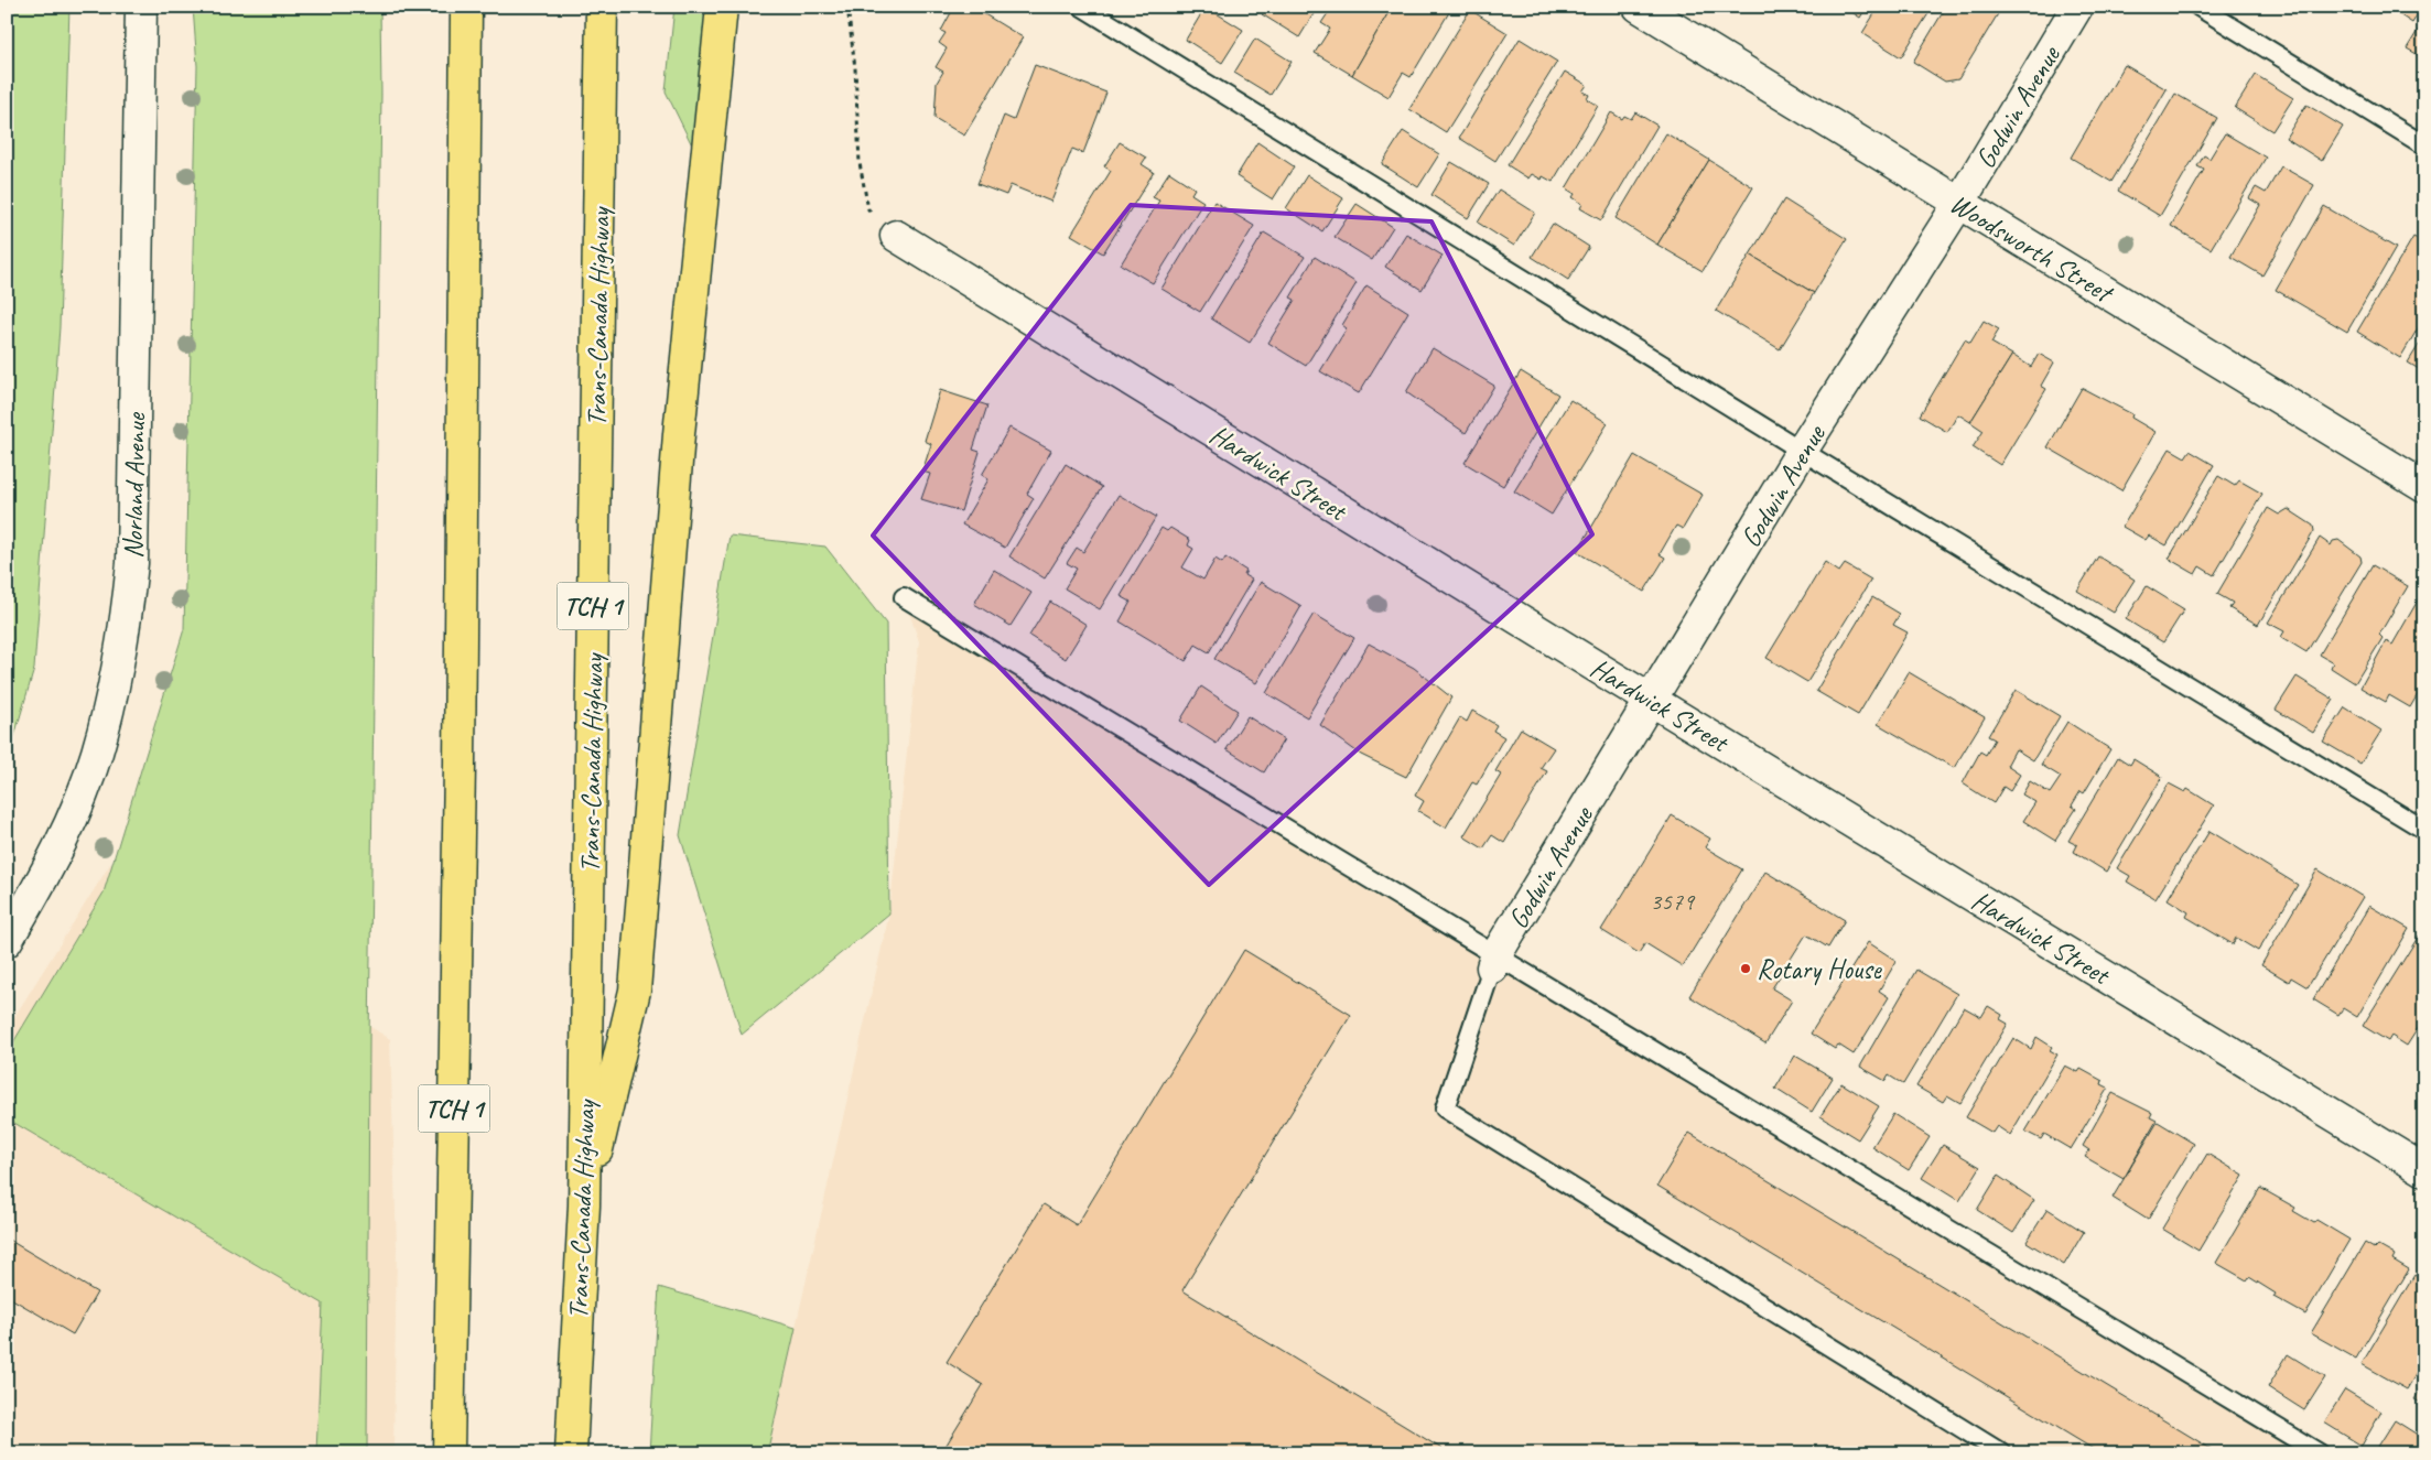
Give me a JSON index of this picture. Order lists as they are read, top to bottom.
{
  "streets": {
    "highway": ["Trans-Canada Highway", "TCH 1"],
    "street": [
      "Godwin Avenue",
      "Woodsworth Street",
      "Hardwick Street",
      "Norland Avenue"
    ]
  },
  "crossings": [
    ["Godwin Avenue", "Woodsworth Street"],
    ["Godwin Avenue", "Hardwick Street"]
  ],
  "places": ["Rotary House"],
  "house_numbers": ["3579"]
}
